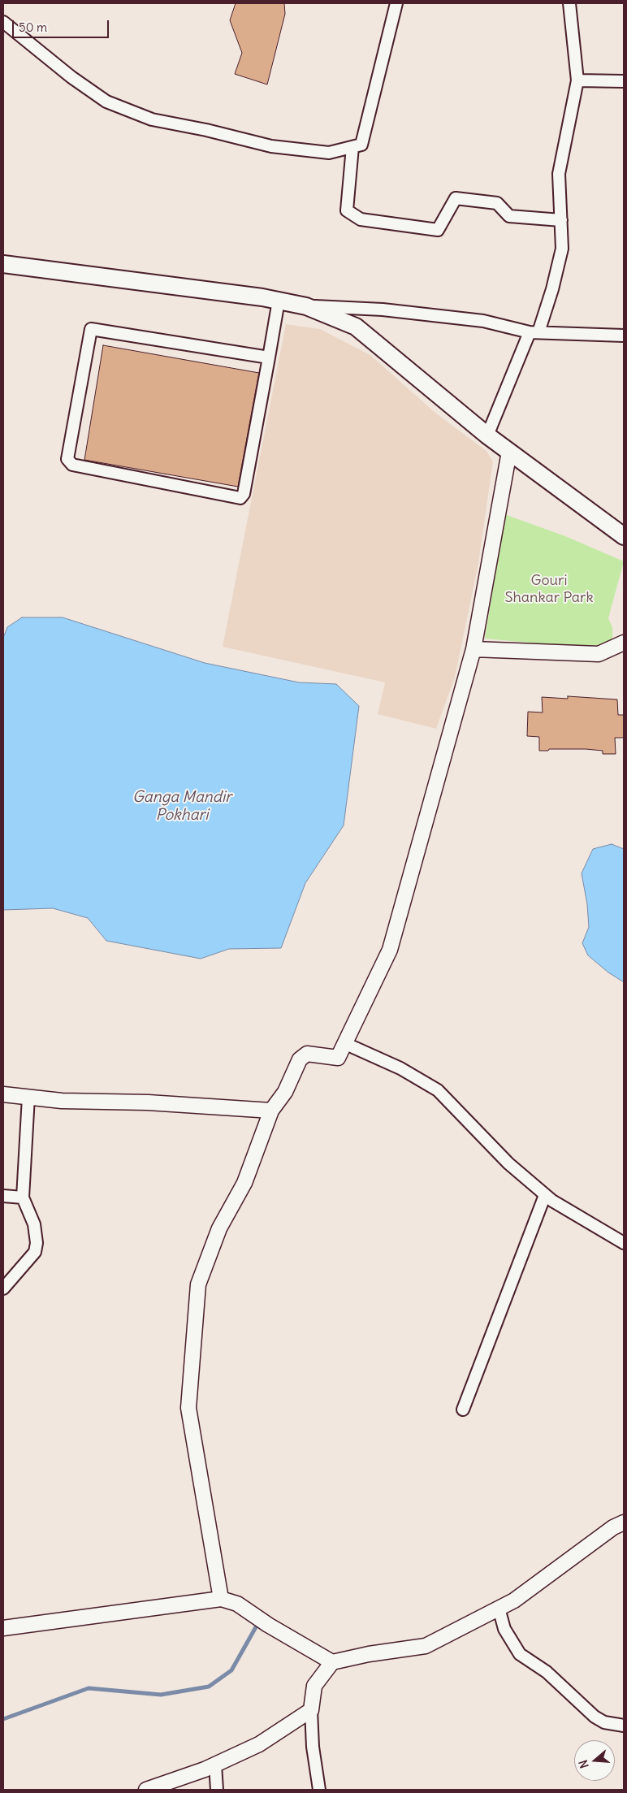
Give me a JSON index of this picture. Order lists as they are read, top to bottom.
{
  "water": ["Ganga Mandir Pokhari"],
  "parks": ["Gouri Shankar Park"],
  "scale_bar": "50 m",
  "north": "left"
}
